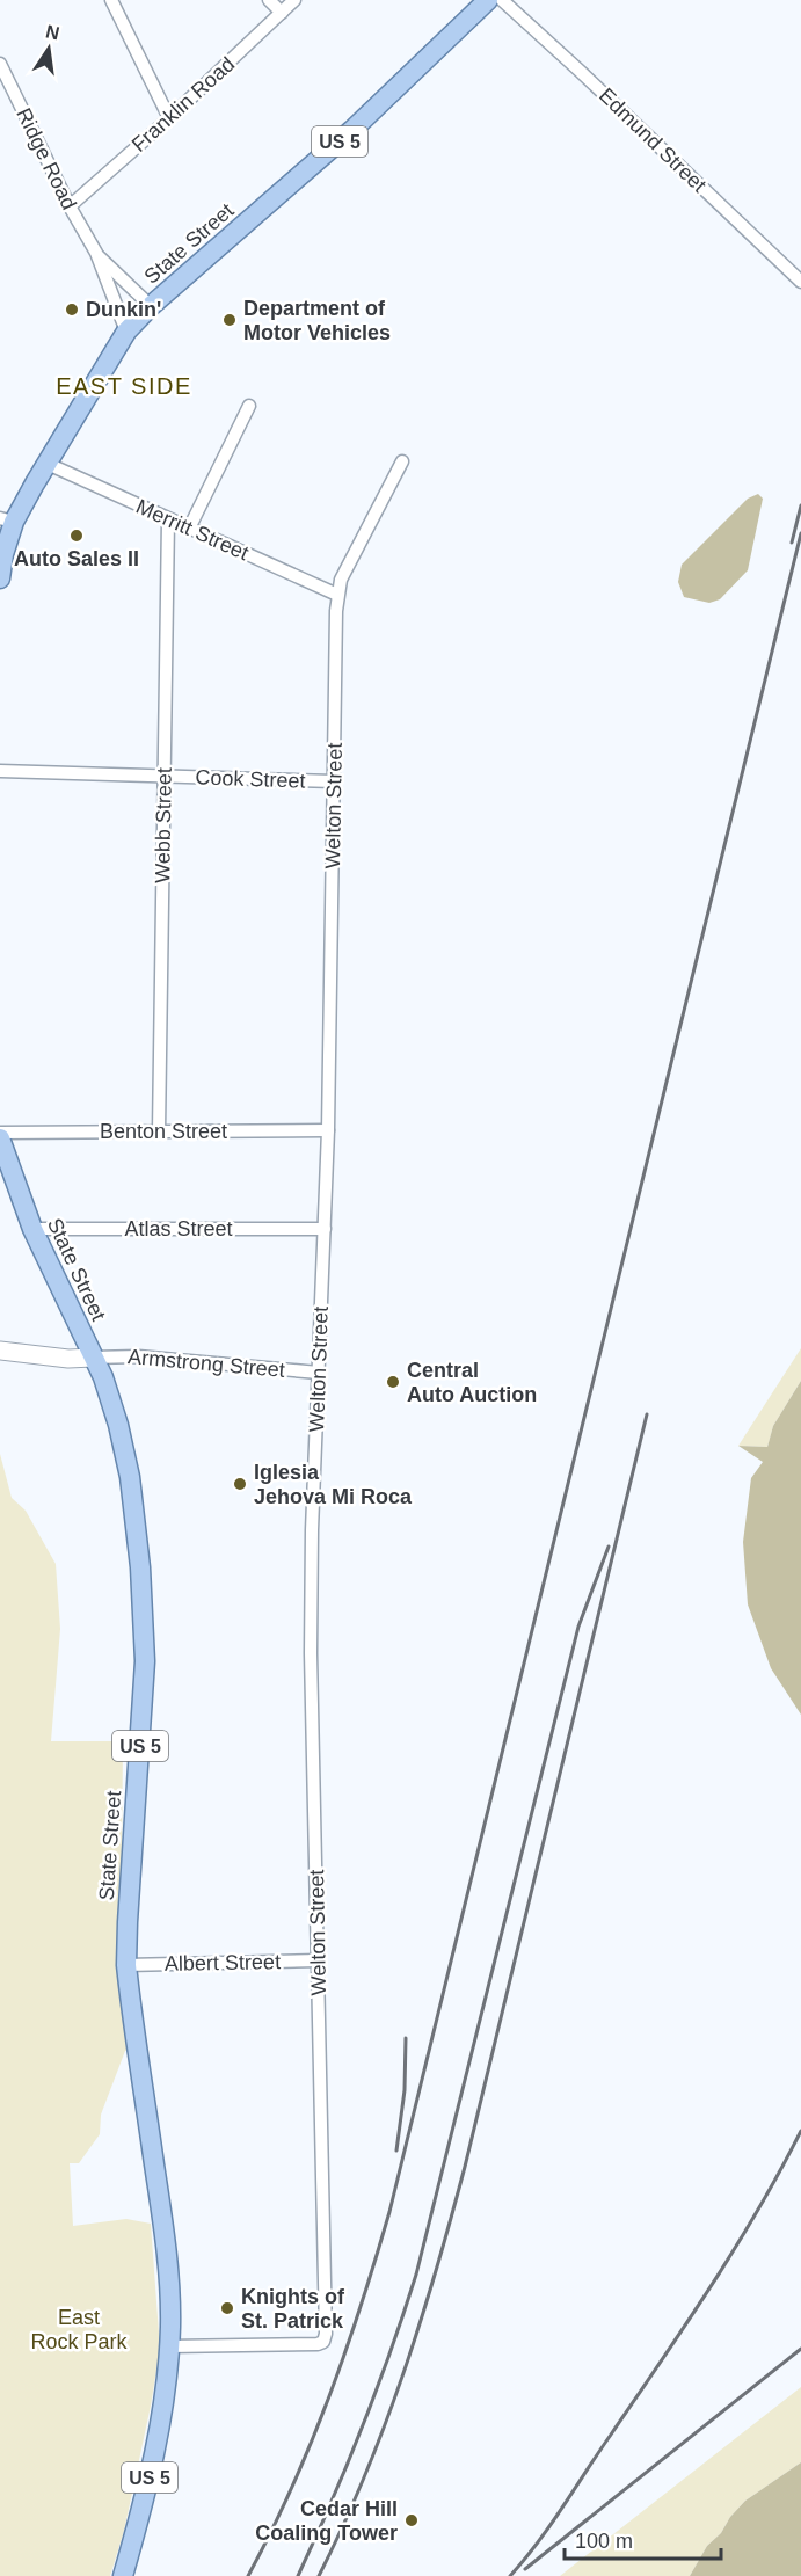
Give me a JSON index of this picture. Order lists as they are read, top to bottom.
{
  "streets": {
    "main road": ["US 5", "State Street"],
    "street": [
      "Franklin Road",
      "Edmund Street",
      "Ridge Road",
      "Merritt Street",
      "Cook Street",
      "Welton Street",
      "Webb Street",
      "Benton Street",
      "Atlas Street",
      "Armstrong Street",
      "Albert Street"
    ]
  },
  "crossings": [
    ["Franklin Road", "Ridge Road"],
    ["Ridge Road", "State Street"],
    ["State Street", "Merritt Street"],
    ["State Street", "Welton Street"],
    ["State Street", "Benton Street"],
    ["State Street", "Atlas Street"],
    ["State Street", "Armstrong Street"],
    ["State Street", "Albert Street"],
    ["Merritt Street", "Welton Street"],
    ["Merritt Street", "Webb Street"],
    ["Cook Street", "Welton Street"],
    ["Cook Street", "Webb Street"],
    ["Welton Street", "Benton Street"],
    ["Welton Street", "Atlas Street"],
    ["Welton Street", "Armstrong Street"],
    ["Welton Street", "Albert Street"],
    ["Webb Street", "Benton Street"]
  ],
  "districts": ["EAST SIDE"],
  "parks": ["East Rock Park"],
  "places": [
    "Dunkin'",
    "Department of Motor Vehicles",
    "Auto Sales II",
    "Central Auto Auction",
    "Iglesia Jehova Mi Roca",
    "Knights of St. Patrick",
    "Cedar Hill Coaling Tower"
  ],
  "scale_bar": "100 m",
  "north": "top"
}
